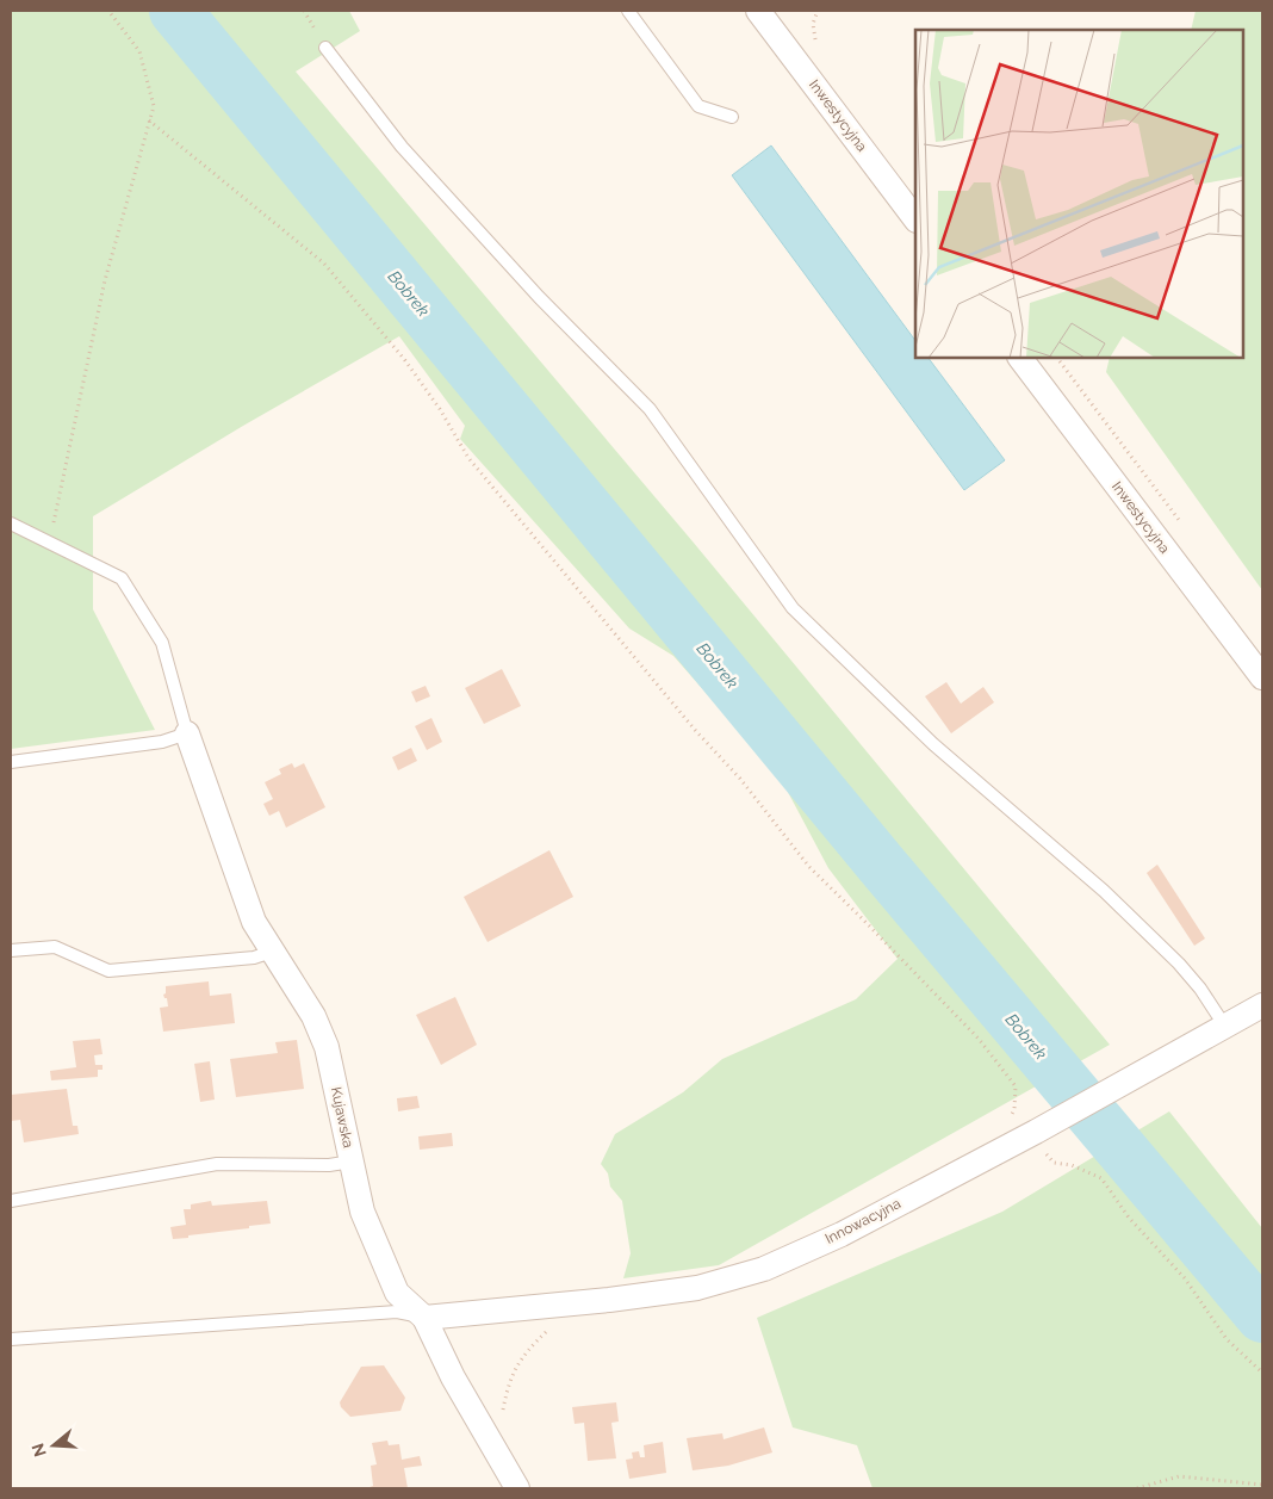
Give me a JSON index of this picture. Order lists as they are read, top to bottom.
{
  "streets": {
    "street": ["Inwestycyjna", "Kujawska", "Innowacyjna"]
  },
  "crossings": [
    ["Kujawska", "Innowacyjna"]
  ],
  "water": ["Bobrek"],
  "north": "left"
}
